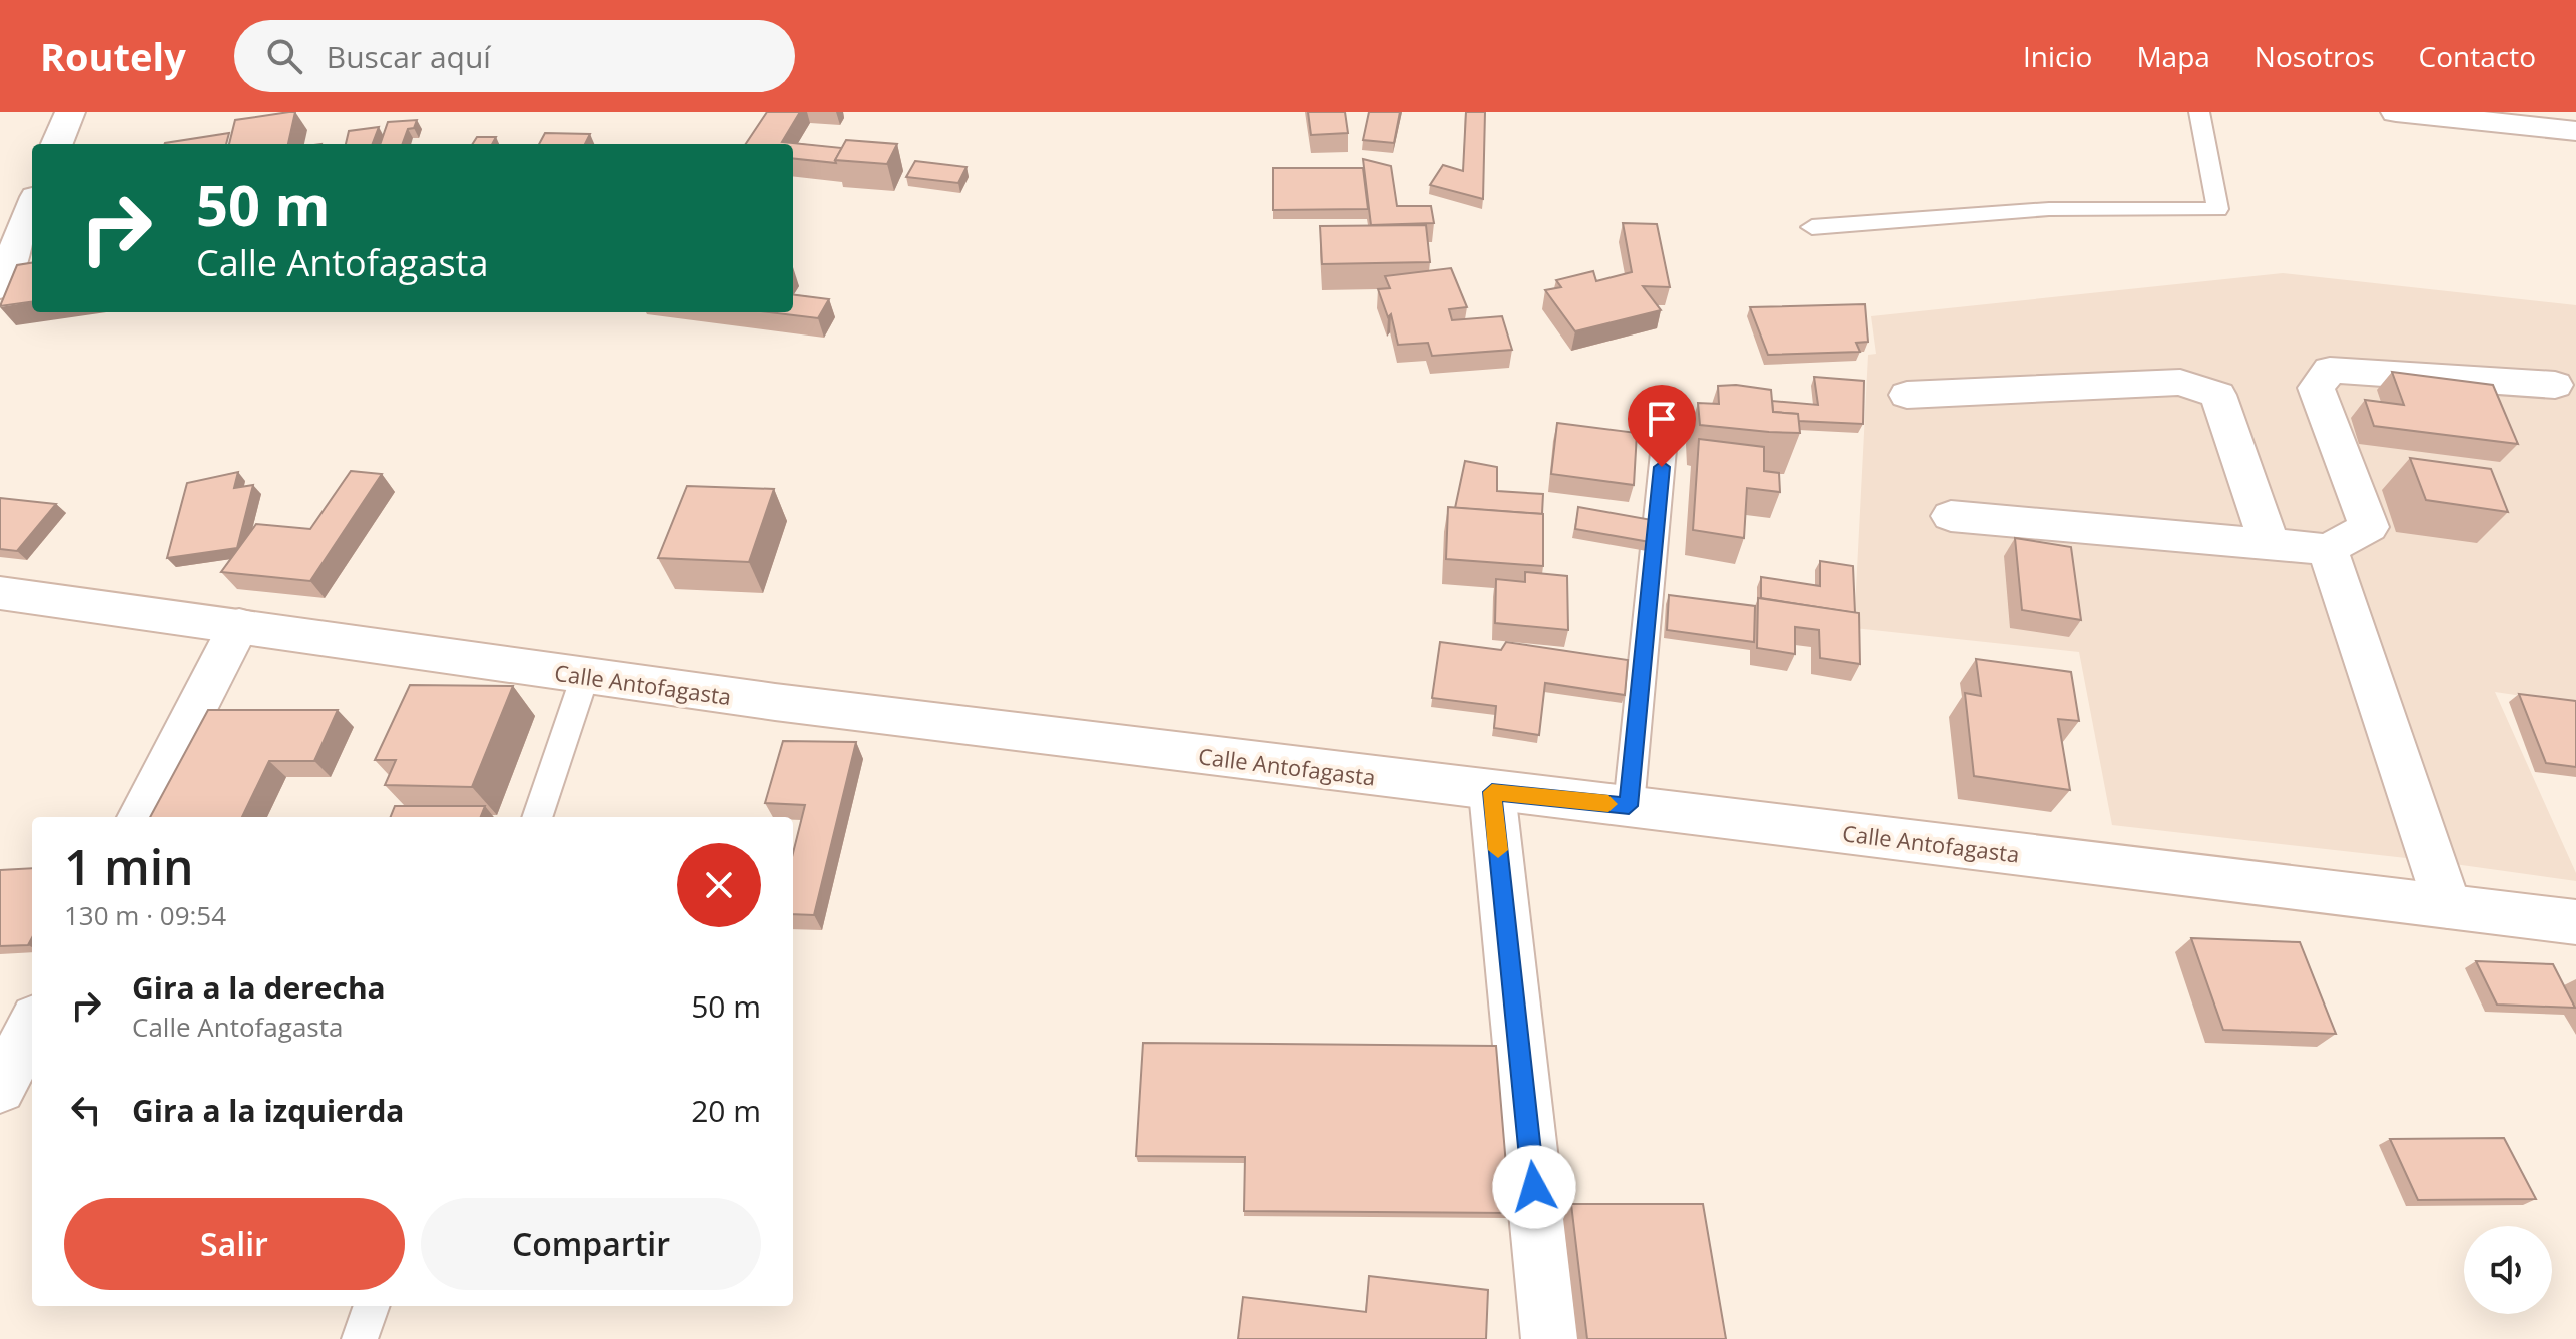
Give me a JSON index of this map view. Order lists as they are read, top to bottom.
{
  "streets": {
    "street": ["Calle Antofagasta"]
  },
  "page": {
    "header": "Routely",
    "search": "Buscar aquí",
    "nav": [
      "Inicio",
      "Mapa",
      "Nosotros",
      "Contacto"
    ],
    "turn": ["50 m", "Calle Antofagasta"],
    "heading": ["1 min", "130 m · 09:54"],
    "list": [
      {
        "name": "Gira a la derecha",
        "note": "Calle Antofagasta",
        "value": "50 m"
      },
      {
        "name": "Gira a la izquierda",
        "value": "20 m"
      }
    ],
    "buttons": ["Salir", "Compartir"]
  }
}
